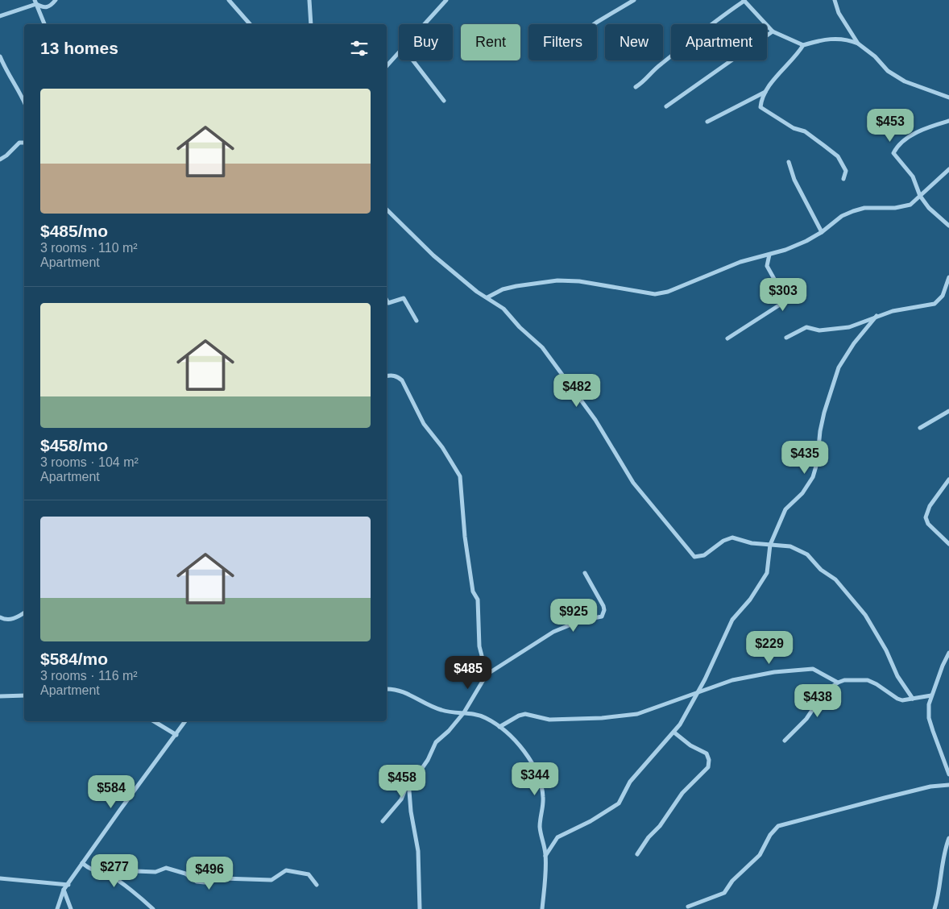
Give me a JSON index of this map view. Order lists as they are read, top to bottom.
{
  "page": {
    "chip": [
      "Buy",
      "Rent",
      "Filters",
      "New",
      "Apartment"
    ],
    "heading": "13 homes",
    "list": [
      {
        "name": "$485/mo",
        "note": "3 rooms · 110 m² · Apartment"
      },
      {
        "name": "$458/mo",
        "note": "3 rooms · 104 m² · Apartment"
      },
      {
        "name": "$584/mo",
        "note": "3 rooms · 116 m² · Apartment"
      }
    ],
    "price": [
      "$453",
      "$303",
      "$482",
      "$435",
      "$925",
      "$229",
      "$485",
      "$438",
      "$344",
      "$458",
      "$584",
      "$277",
      "$496"
    ]
  }
}
